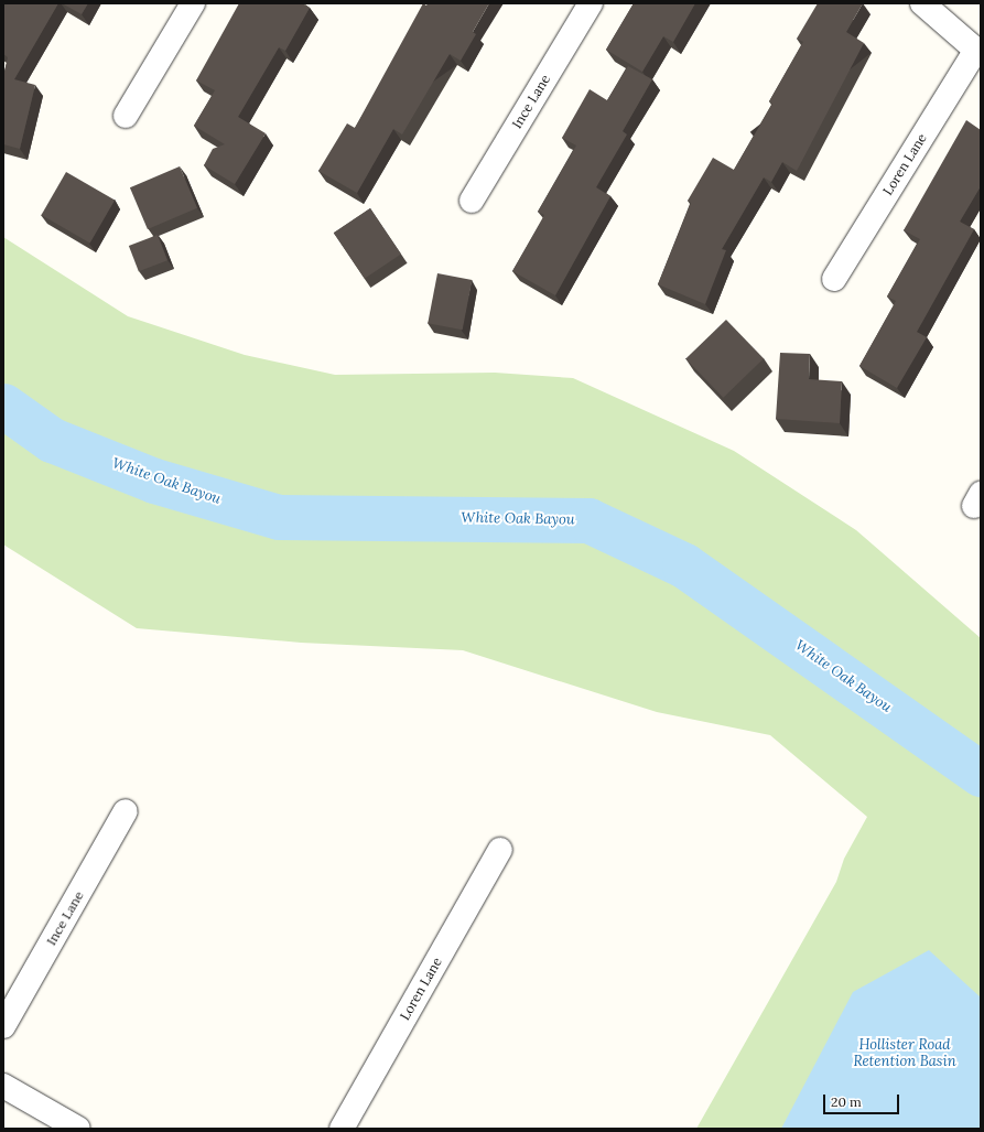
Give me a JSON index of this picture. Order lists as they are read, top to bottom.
{
  "streets": {
    "street": ["Ince Lane", "Loren Lane"]
  },
  "water": ["White Oak Bayou", "Hollister Road Retention Basin"],
  "scale_bar": "20 m"
}
